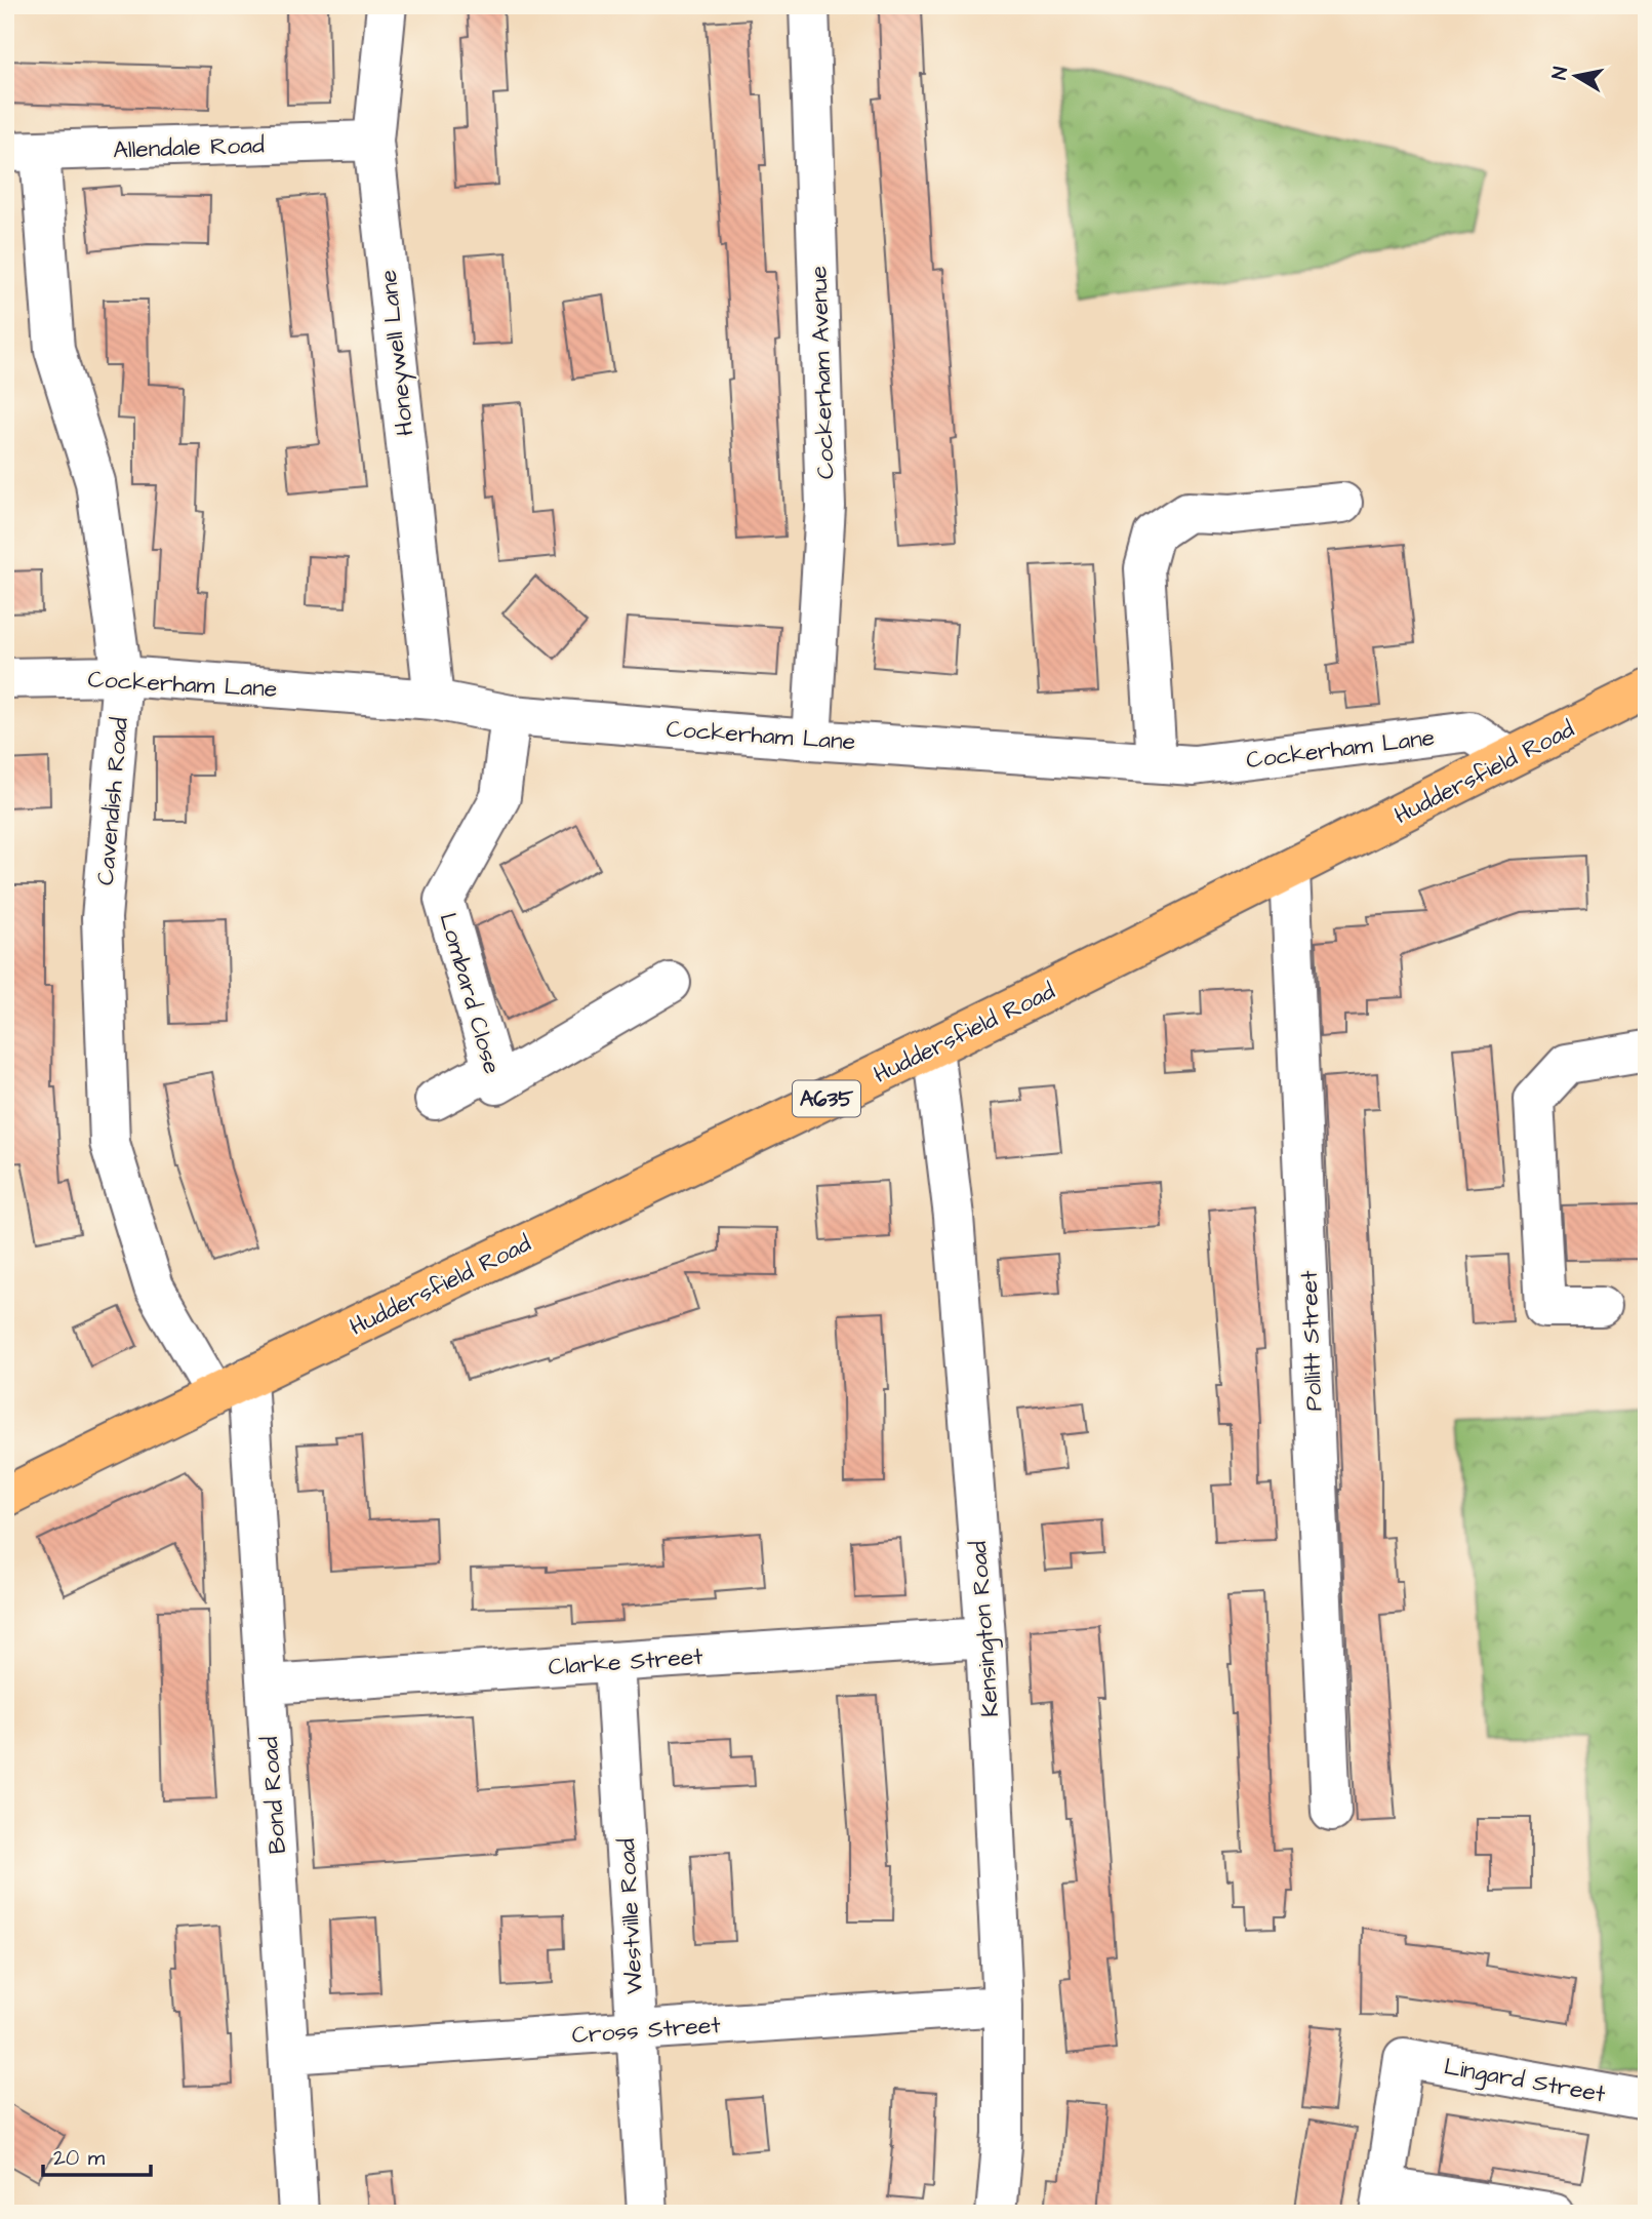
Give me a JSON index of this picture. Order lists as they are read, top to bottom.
{
  "streets": {
    "highway": ["Huddersfield Road", "A635"],
    "street": [
      "Allendale Road",
      "Honeywell Lane",
      "Cockerham Avenue",
      "Cockerham Lane",
      "Cavendish Road",
      "Lombard Close",
      "Pollitt Street",
      "Kensington Road",
      "Clarke Street",
      "Bond Road",
      "Westville Road",
      "Cross Street",
      "Lingard Street"
    ]
  },
  "crossings": [
    ["Allendale Road", "Honeywell Lane"],
    ["Allendale Road", "Cavendish Road"],
    ["Honeywell Lane", "Cockerham Lane"],
    ["Cockerham Avenue", "Cockerham Lane"],
    ["Cockerham Lane", "Huddersfield Road"],
    ["Cockerham Lane", "Cavendish Road"],
    ["Cockerham Lane", "Lombard Close"],
    ["Huddersfield Road", "Cavendish Road"],
    ["Huddersfield Road", "Pollitt Street"],
    ["Huddersfield Road", "Kensington Road"],
    ["Huddersfield Road", "Bond Road"],
    ["Cavendish Road", "Bond Road"],
    ["Kensington Road", "Clarke Street"],
    ["Kensington Road", "Cross Street"],
    ["Clarke Street", "Bond Road"],
    ["Clarke Street", "Westville Road"],
    ["Bond Road", "Cross Street"],
    ["Westville Road", "Cross Street"]
  ],
  "scale_bar": "20 m",
  "north": "left"
}
